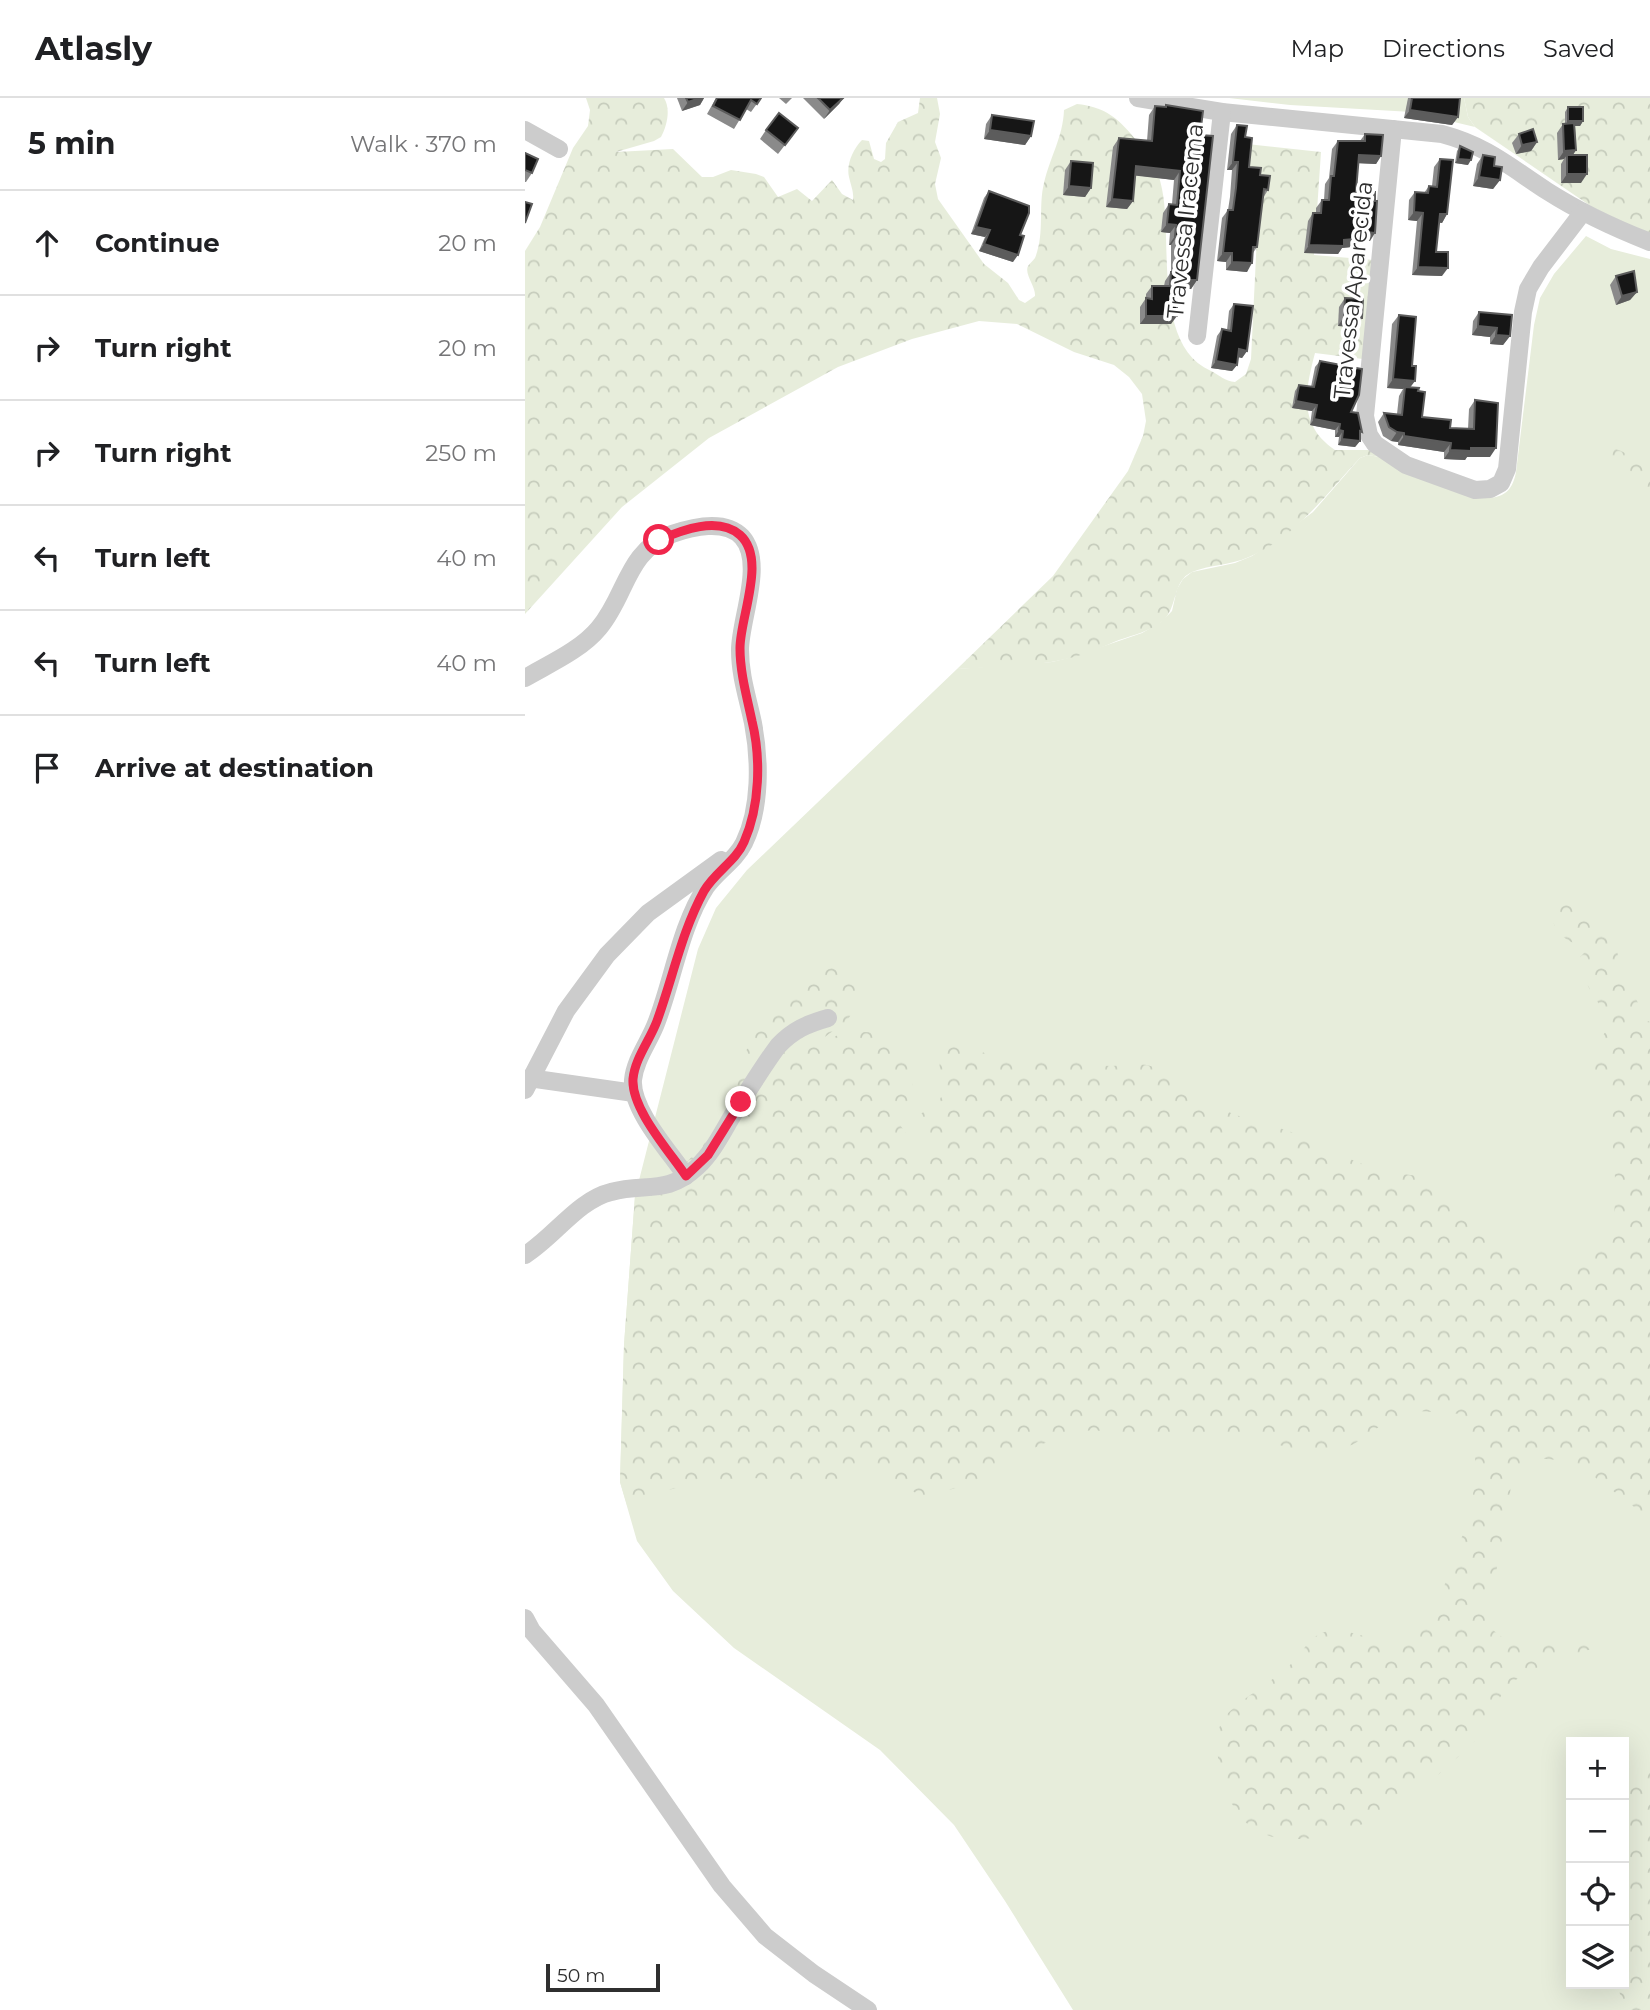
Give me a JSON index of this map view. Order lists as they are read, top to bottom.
{
  "streets": {
    "street": ["Travessa Iracema", "Travessa Aparecida"]
  },
  "scale_bar": "50 m",
  "page": {
    "header": "Atlasly",
    "nav": ["Map", "Directions", "Saved"],
    "heading": ["5 min", "Walk · 370 m"],
    "list": [
      ["Continue", "20 m"],
      ["Turn right", "20 m"],
      ["Turn right", "250 m"],
      ["Turn left", "40 m"],
      ["Turn left", "40 m"],
      "Arrive at destination"
    ],
    "map_buttons": ["+", "−"],
    "scale": "50 m"
  }
}
